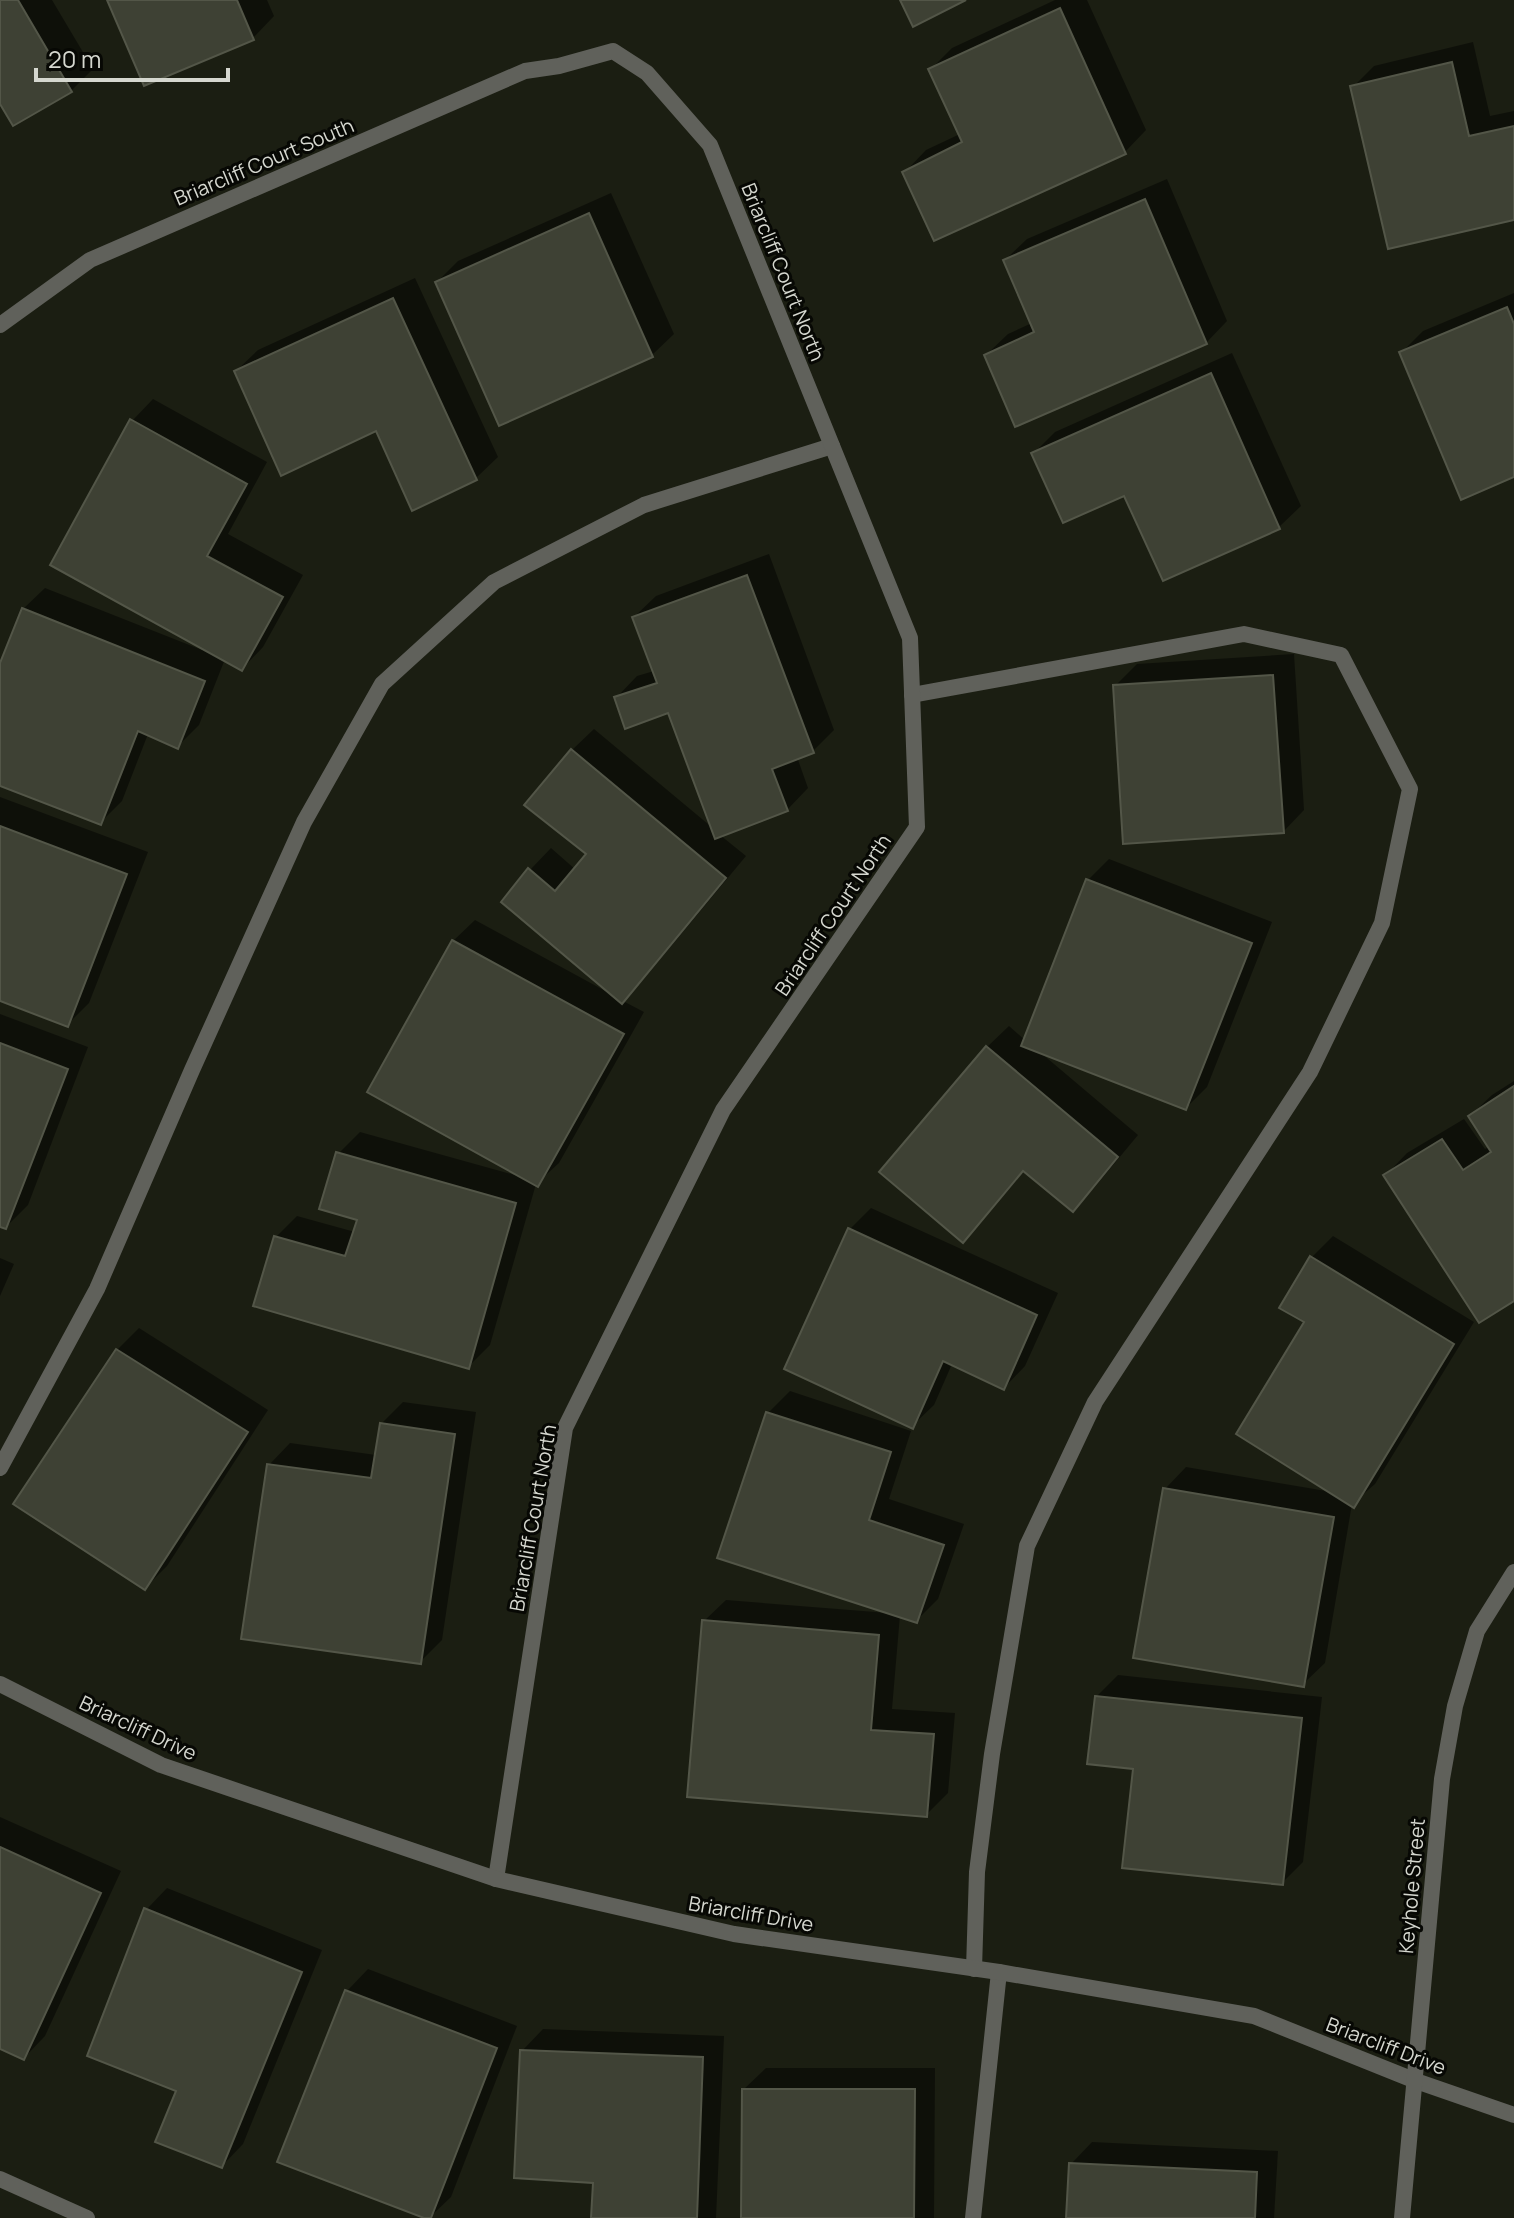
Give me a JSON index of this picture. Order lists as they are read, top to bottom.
{
  "streets": {
    "street": [
      "Briarcliff Court South",
      "Briarcliff Court North",
      "Briarcliff Drive",
      "Keyhole Street"
    ]
  },
  "crossings": [
    ["Briarcliff Court South", "Briarcliff Court North"],
    ["Briarcliff Court North", "Briarcliff Drive"],
    ["Briarcliff Drive", "Keyhole Street"]
  ],
  "scale_bar": "20 m"
}
